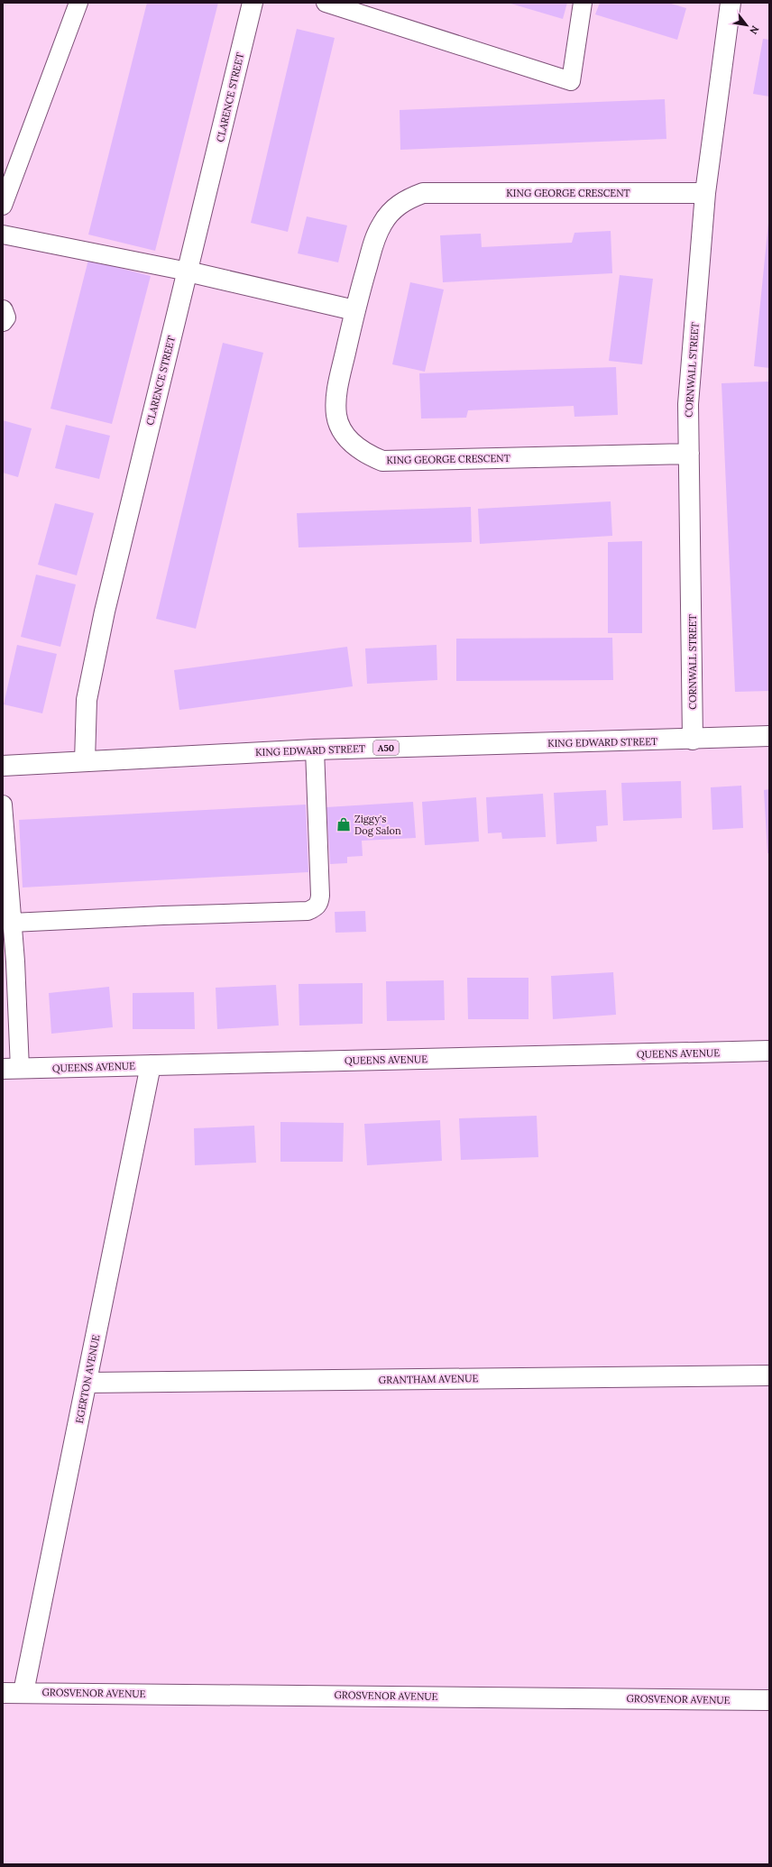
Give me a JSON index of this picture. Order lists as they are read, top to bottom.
{
  "streets": {
    "street": [
      "CLARENCE STREET",
      "KING GEORGE CRESCENT",
      "CORNWALL STREET",
      "KING EDWARD STREET",
      "A50",
      "QUEENS AVENUE",
      "EGERTON AVENUE",
      "GRANTHAM AVENUE",
      "GROSVENOR AVENUE"
    ]
  },
  "crossings": [
    ["CLARENCE STREET", "KING EDWARD STREET"],
    ["KING GEORGE CRESCENT", "CORNWALL STREET"],
    ["CORNWALL STREET", "KING EDWARD STREET"],
    ["QUEENS AVENUE", "EGERTON AVENUE"],
    ["EGERTON AVENUE", "GRANTHAM AVENUE"],
    ["EGERTON AVENUE", "GROSVENOR AVENUE"]
  ],
  "places": {
    "shop": ["Ziggy's Dog Salon"]
  },
  "north": "bottom right"
}
